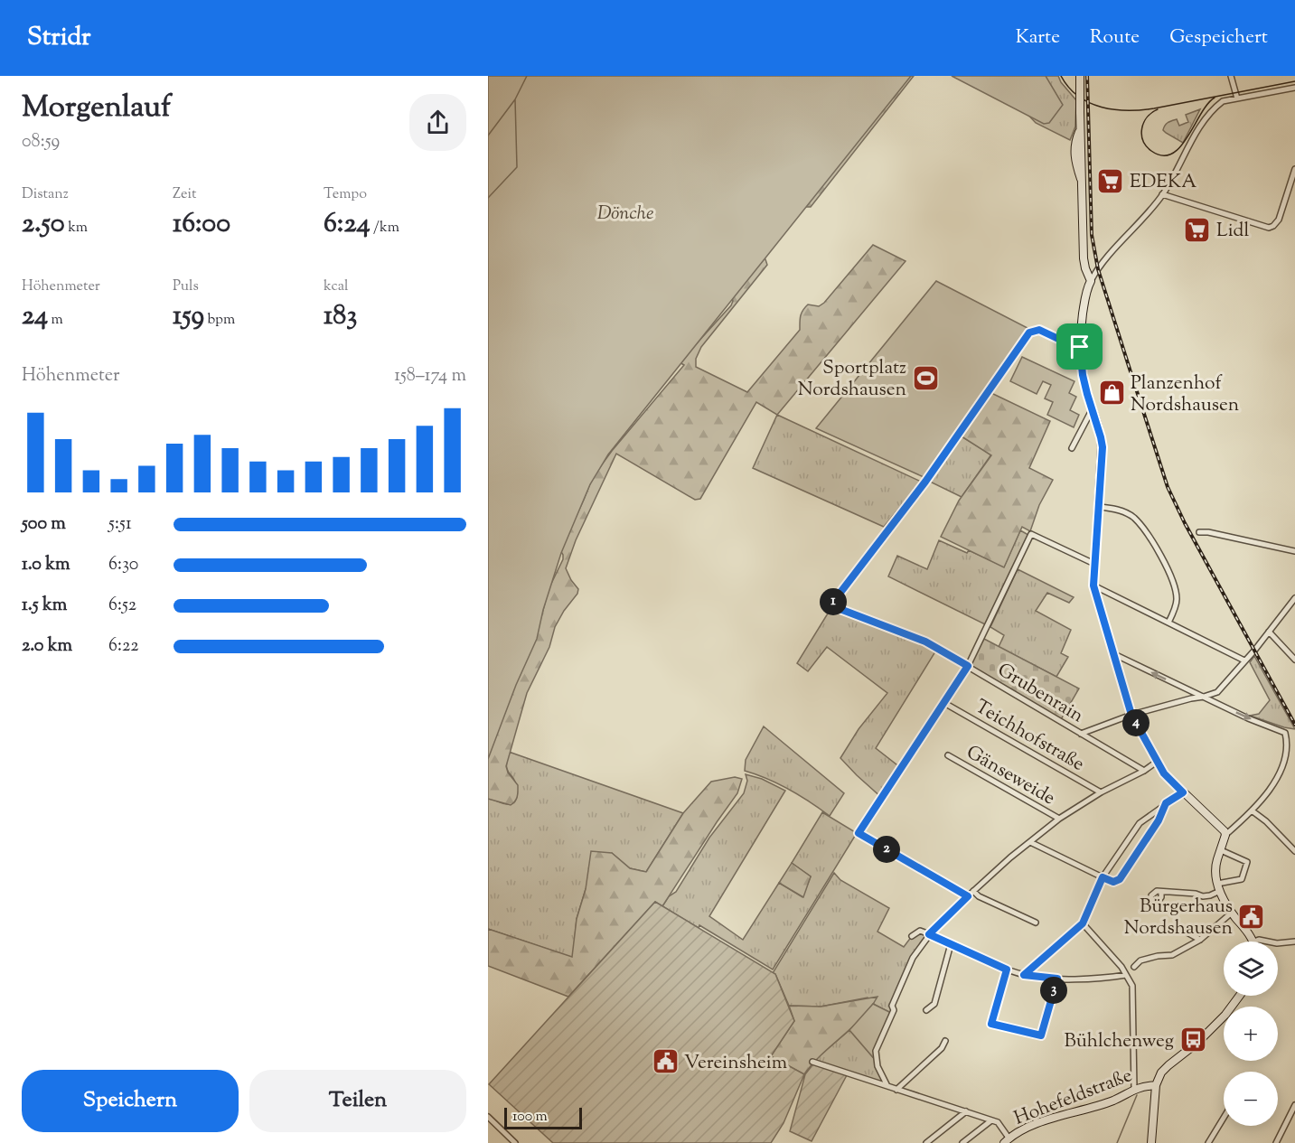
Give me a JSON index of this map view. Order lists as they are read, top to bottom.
{
  "streets": {
    "street": [
      "Grubenrain",
      "Teichhofstraße",
      "Gänseweide",
      "Hohefeldstraße"
    ]
  },
  "crossings": [
    ["Grubenrain", "Gänseweide"],
    ["Teichhofstraße", "Gänseweide"]
  ],
  "parks": ["Dönche"],
  "places": {
    "supermarket": ["EDEKA", "Lidl"],
    "sports": ["Sportplatz Nordshausen"],
    "shop": ["Planzenhof Nordshausen"],
    "public building": ["Bürgerhaus Nordshausen", "Vereinsheim"],
    "bus stop": ["Bühlchenweg"]
  },
  "scale_bar": "100 m",
  "page": {
    "header": "Stridr",
    "nav": ["Karte", "Route", "Gespeichert"],
    "heading": ["Morgenlauf", "08:59"],
    "stats": [
      ["Distanz", "2.50 km"],
      ["Zeit", "16:00"],
      ["Tempo", "6:24 /km"],
      ["Höhenmeter", "24 m"],
      ["Puls", "159 bpm"],
      ["kcal", "183"]
    ],
    "chart": ["Höhenmeter", "158–174 m"],
    "list": [
      {
        "name": "500 m",
        "note": "5:51"
      },
      {
        "name": "1.0 km",
        "note": "6:30"
      },
      {
        "name": "1.5 km",
        "note": "6:52"
      },
      {
        "name": "2.0 km",
        "note": "6:22"
      }
    ],
    "pins": [
      "1",
      "4",
      "2",
      "3"
    ],
    "map_buttons": ["+", "−"],
    "buttons": ["Speichern", "Teilen"],
    "scale": "100 m"
  }
}
